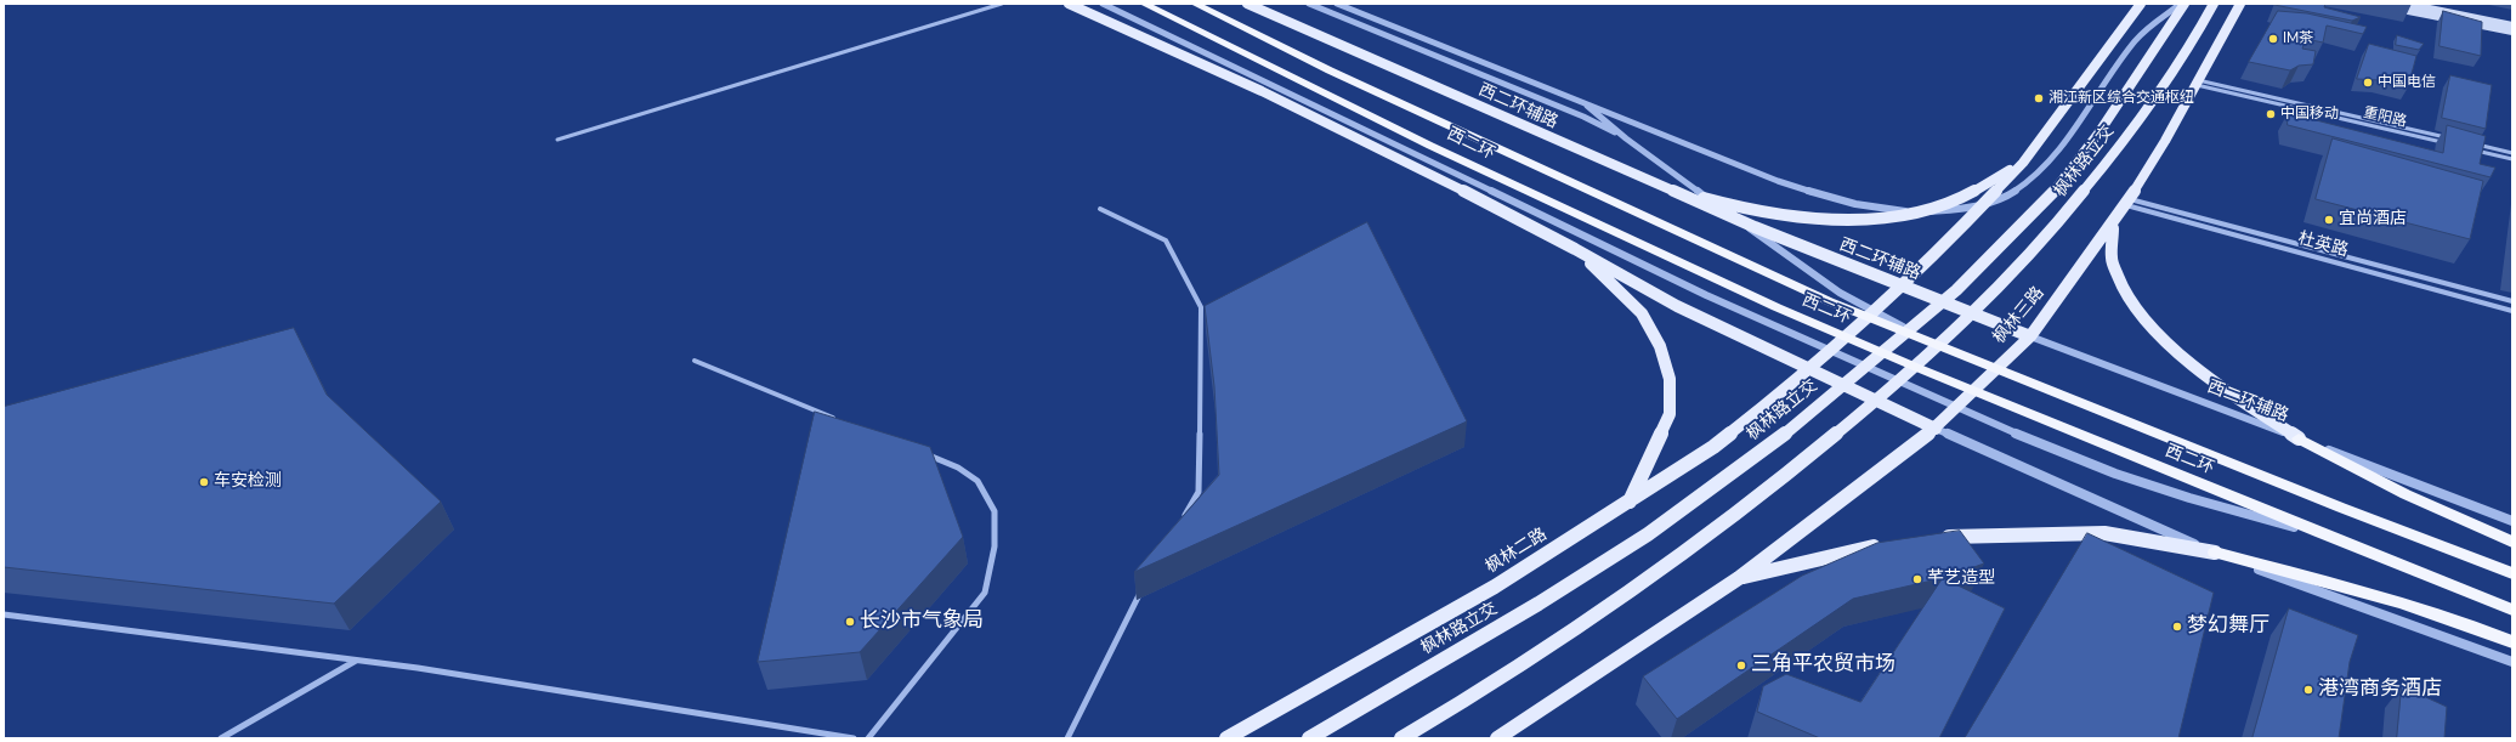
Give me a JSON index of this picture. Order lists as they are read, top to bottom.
{
  "streets": {
    "highway": ["西二环"],
    "main road": [
      "西二环辅路",
      "枫林路立交",
      "枫林三路",
      "枫林二路"
    ],
    "street": ["重阳路", "杜英路"]
  },
  "crossings": [
    ["西二环辅路", "枫林三路"],
    ["重阳路", "枫林三路"],
    ["杜英路", "枫林三路"]
  ],
  "places": [
    "IM茶",
    "中国电信",
    "湘江新区综合交通枢纽",
    "中国移动",
    "宜尚酒店",
    "车安检测",
    "芊艺造型",
    "长沙市气象局",
    "梦幻舞厅",
    "三角平农贸市场",
    "港湾商务酒店"
  ]
}
